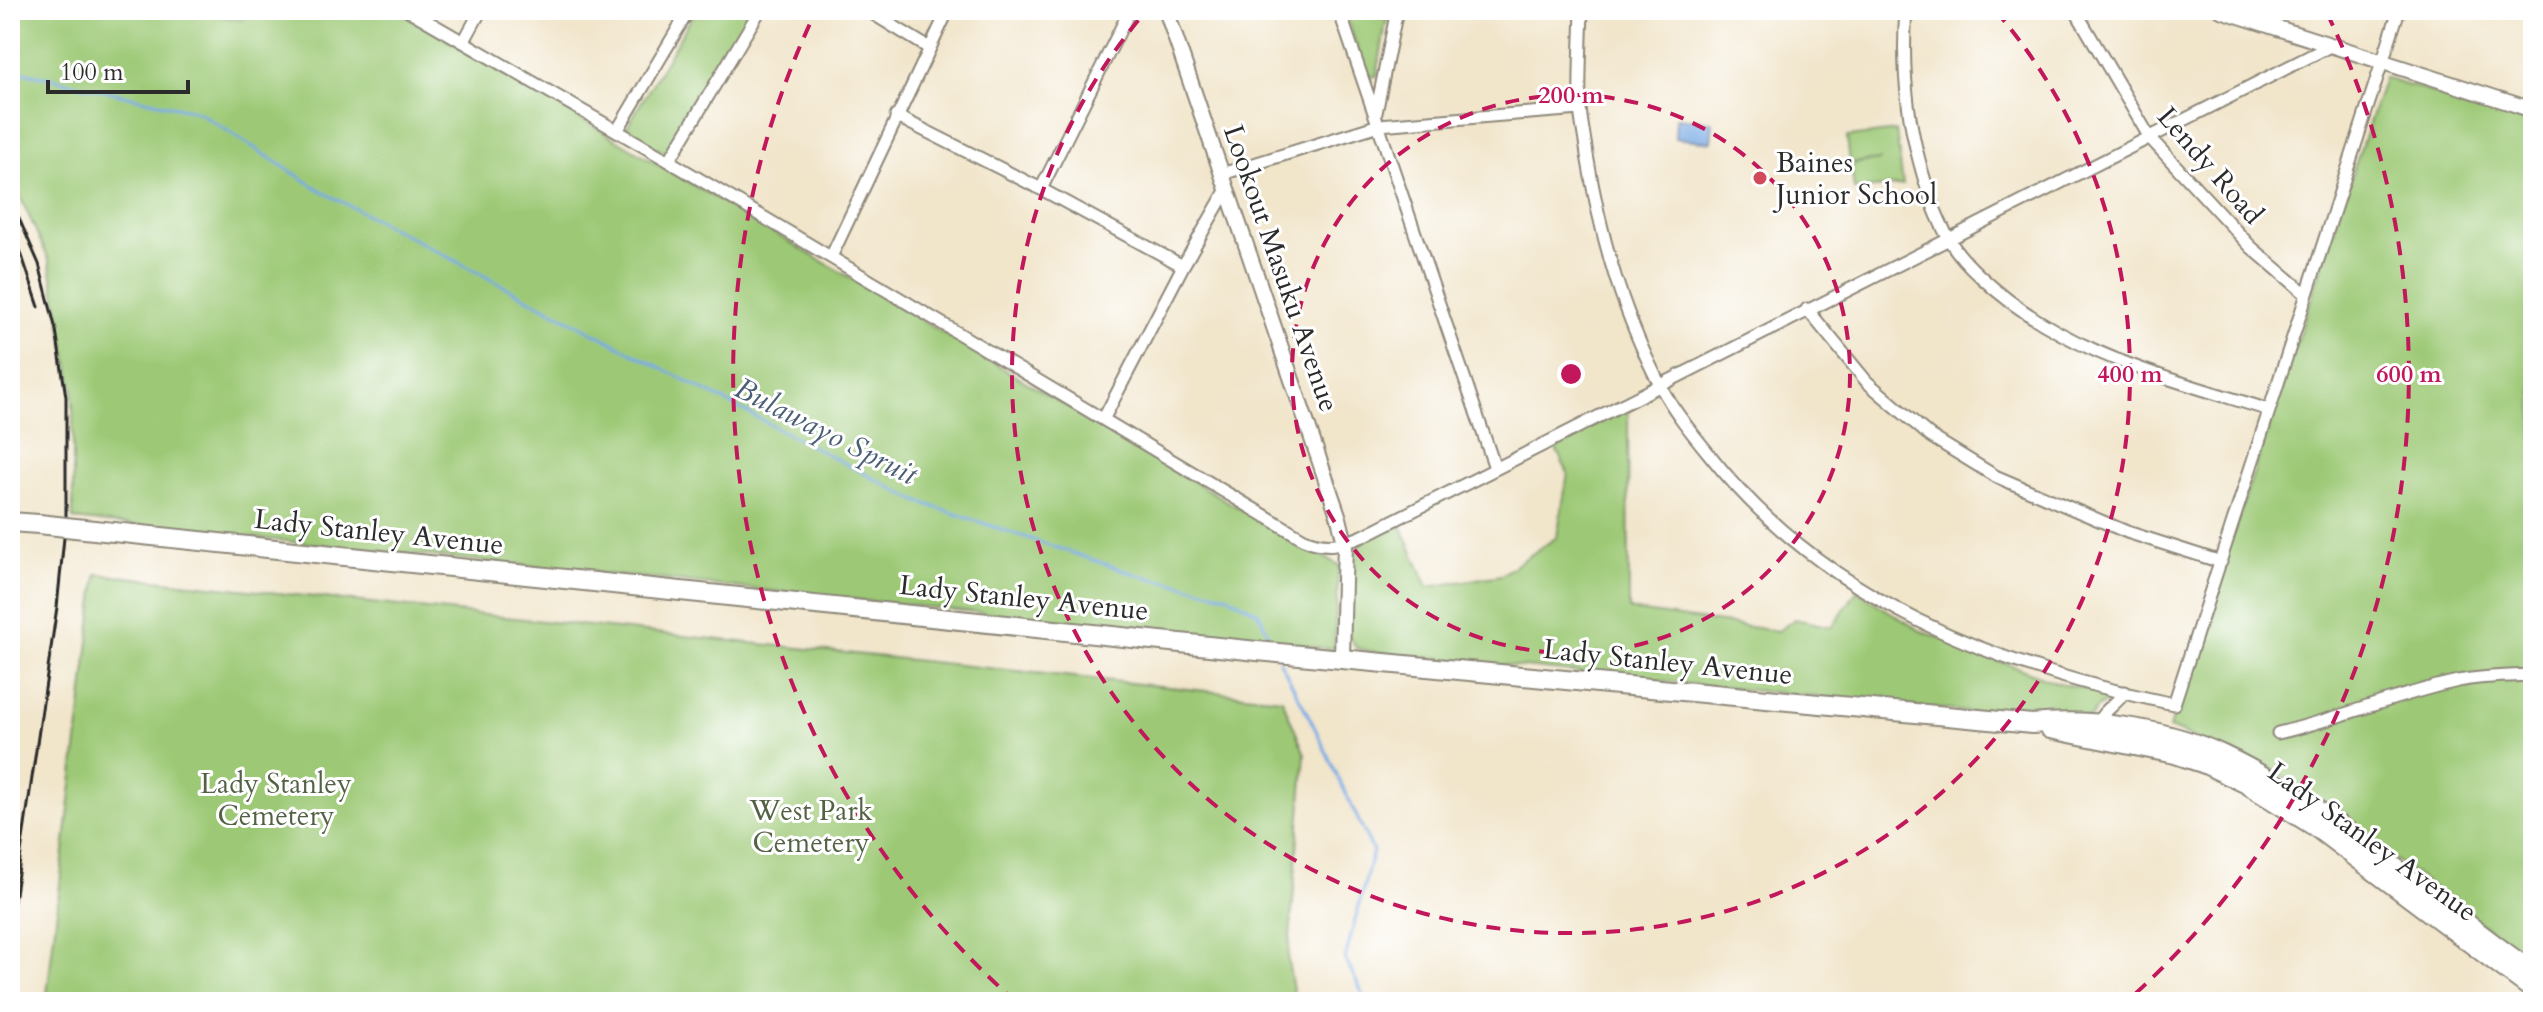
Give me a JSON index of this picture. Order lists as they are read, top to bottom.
{
  "streets": {
    "highway": ["Lady Stanley Avenue"],
    "street": ["Lendy Road", "Lookout Masuku Avenue"]
  },
  "crossings": [
    ["Lookout Masuku Avenue", "Lady Stanley Avenue"]
  ],
  "water": ["Bulawayo Spruit"],
  "parks": ["Lady Stanley Cemetery", "West Park Cemetery"],
  "places": ["Baines Junior School"],
  "scale_bar": "100 m",
  "rings": ["200 m", "400 m", "600 m"]
}
